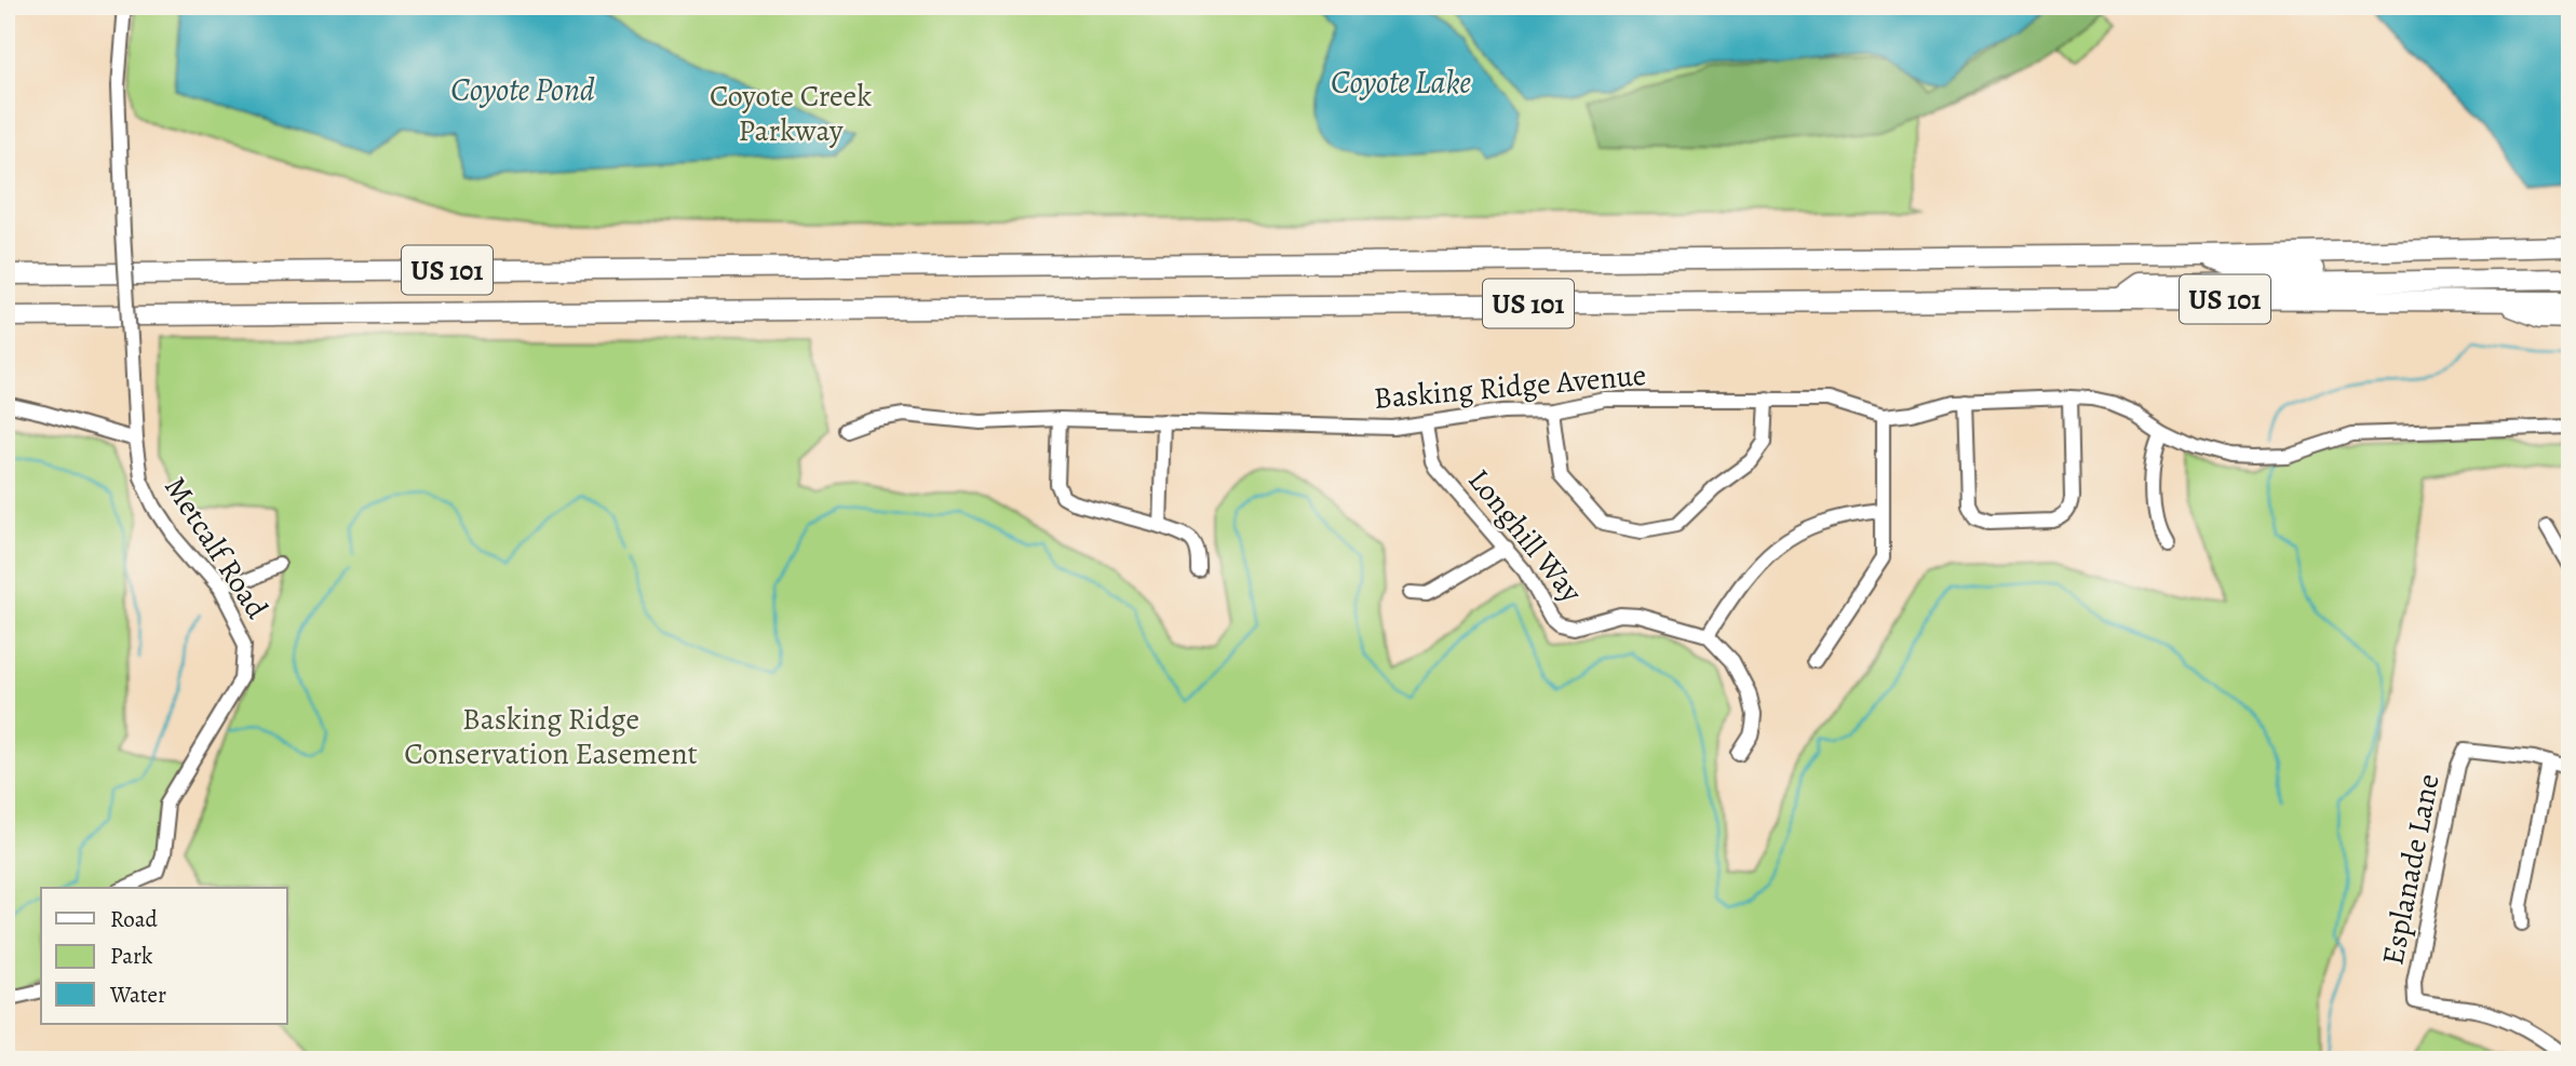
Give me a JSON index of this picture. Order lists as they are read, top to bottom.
{
  "streets": {
    "highway": ["US 101"],
    "street": [
      "Basking Ridge Avenue",
      "Longhill Way",
      "Metcalf Road",
      "Esplanade Lane"
    ]
  },
  "crossings": [
    ["Basking Ridge Avenue", "Longhill Way"]
  ],
  "water": ["Coyote Lake", "Coyote Pond"],
  "parks": ["Coyote Creek Parkway", "Basking Ridge Conservation Easement"],
  "legend": ["Road", "Park", "Water"]
}
